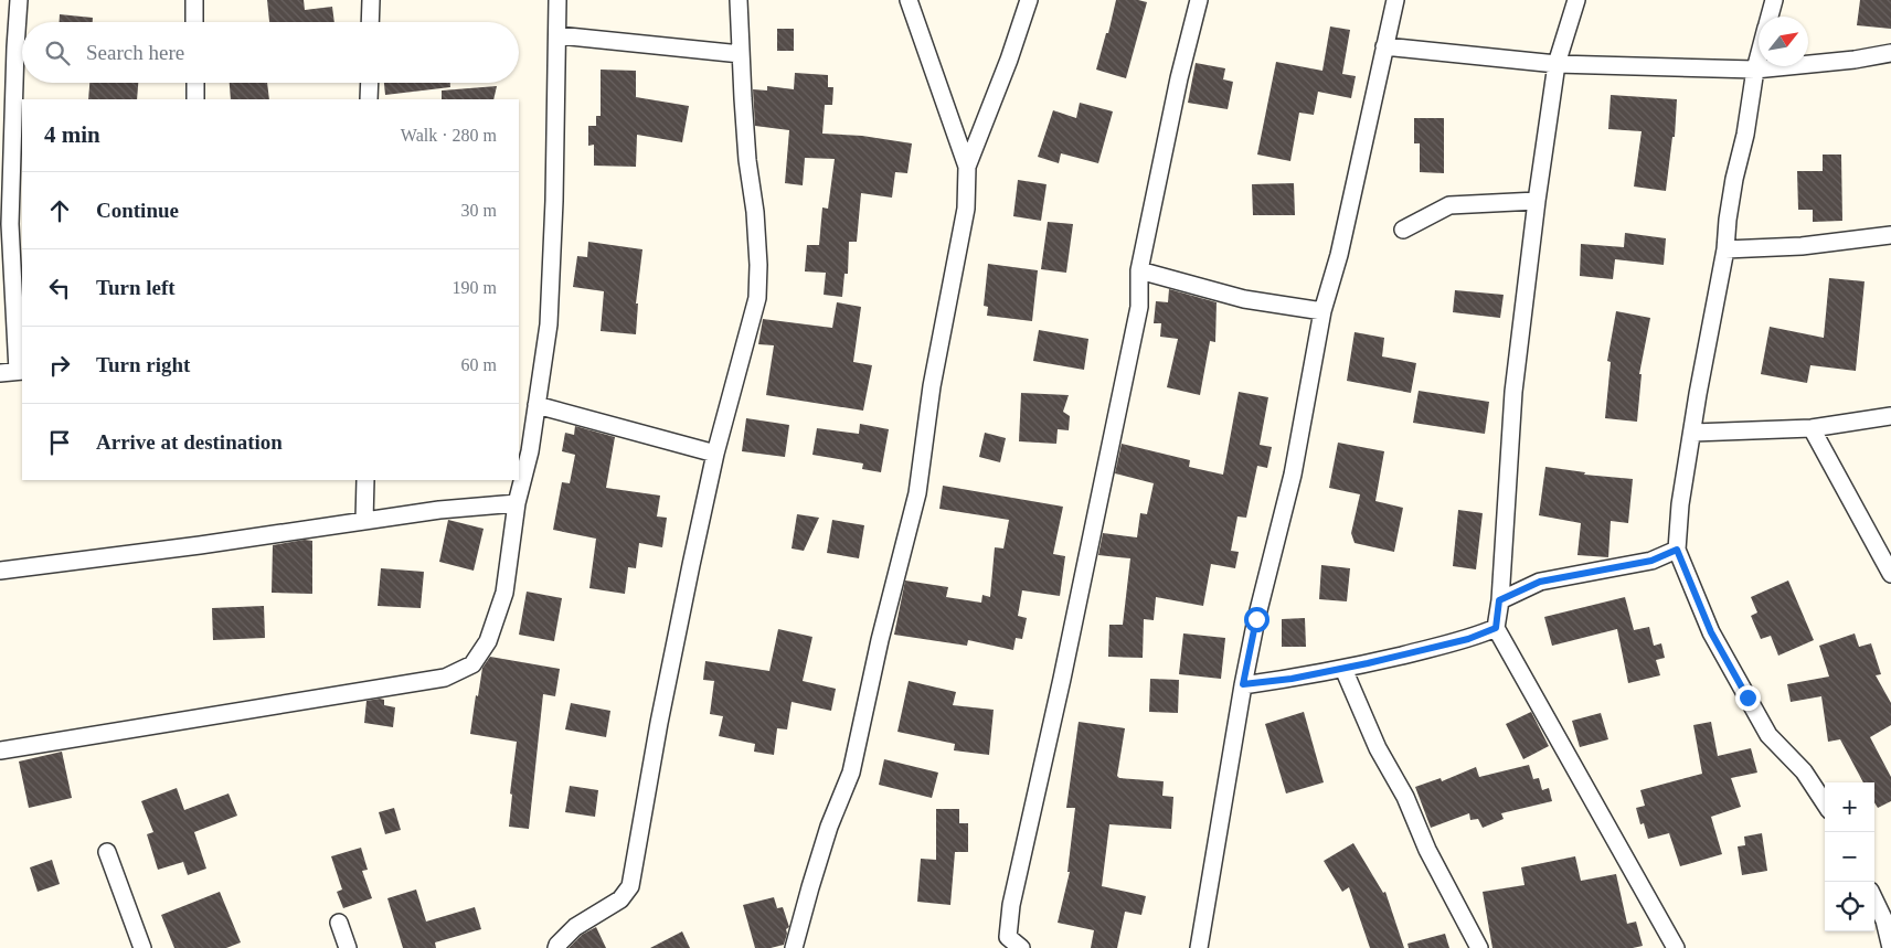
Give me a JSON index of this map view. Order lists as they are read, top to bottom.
{
  "north": "top right",
  "page": {
    "search": "Search here",
    "heading": ["4 min", "Walk · 280 m"],
    "list": [
      ["Continue", "30 m"],
      ["Turn left", "190 m"],
      ["Turn right", "60 m"],
      "Arrive at destination"
    ],
    "map_buttons": ["+", "−"]
  }
}
